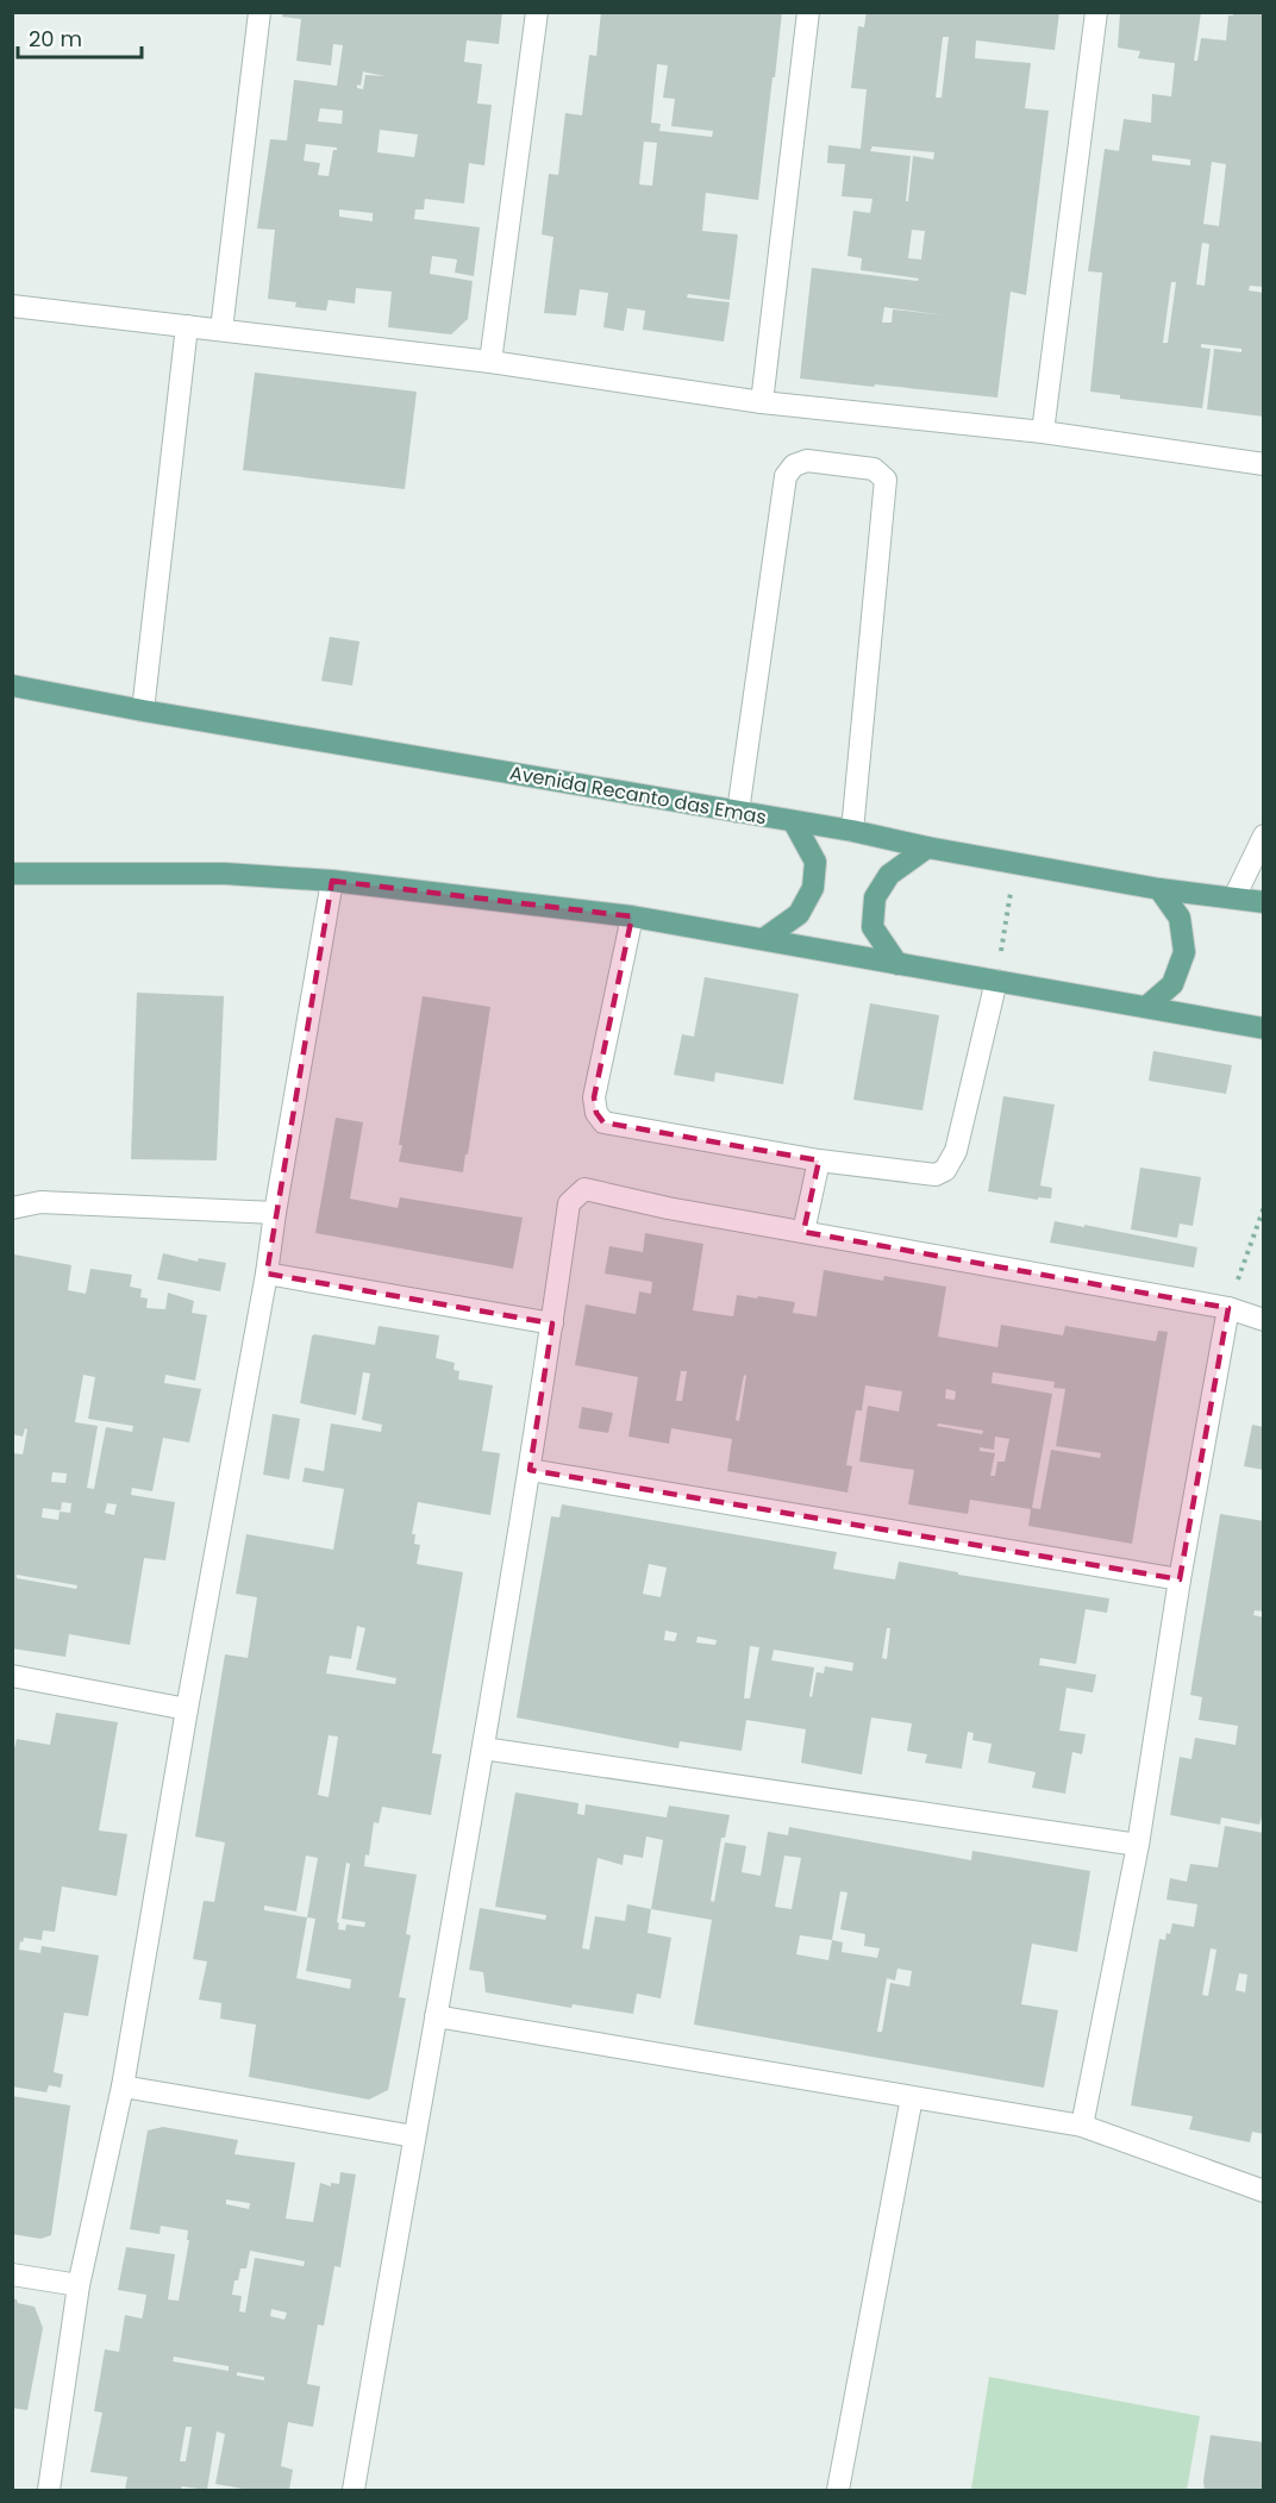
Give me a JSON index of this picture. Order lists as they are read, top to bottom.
{
  "streets": {
    "main road": ["Avenida Recanto das Emas"]
  },
  "scale_bar": "20 m"
}
